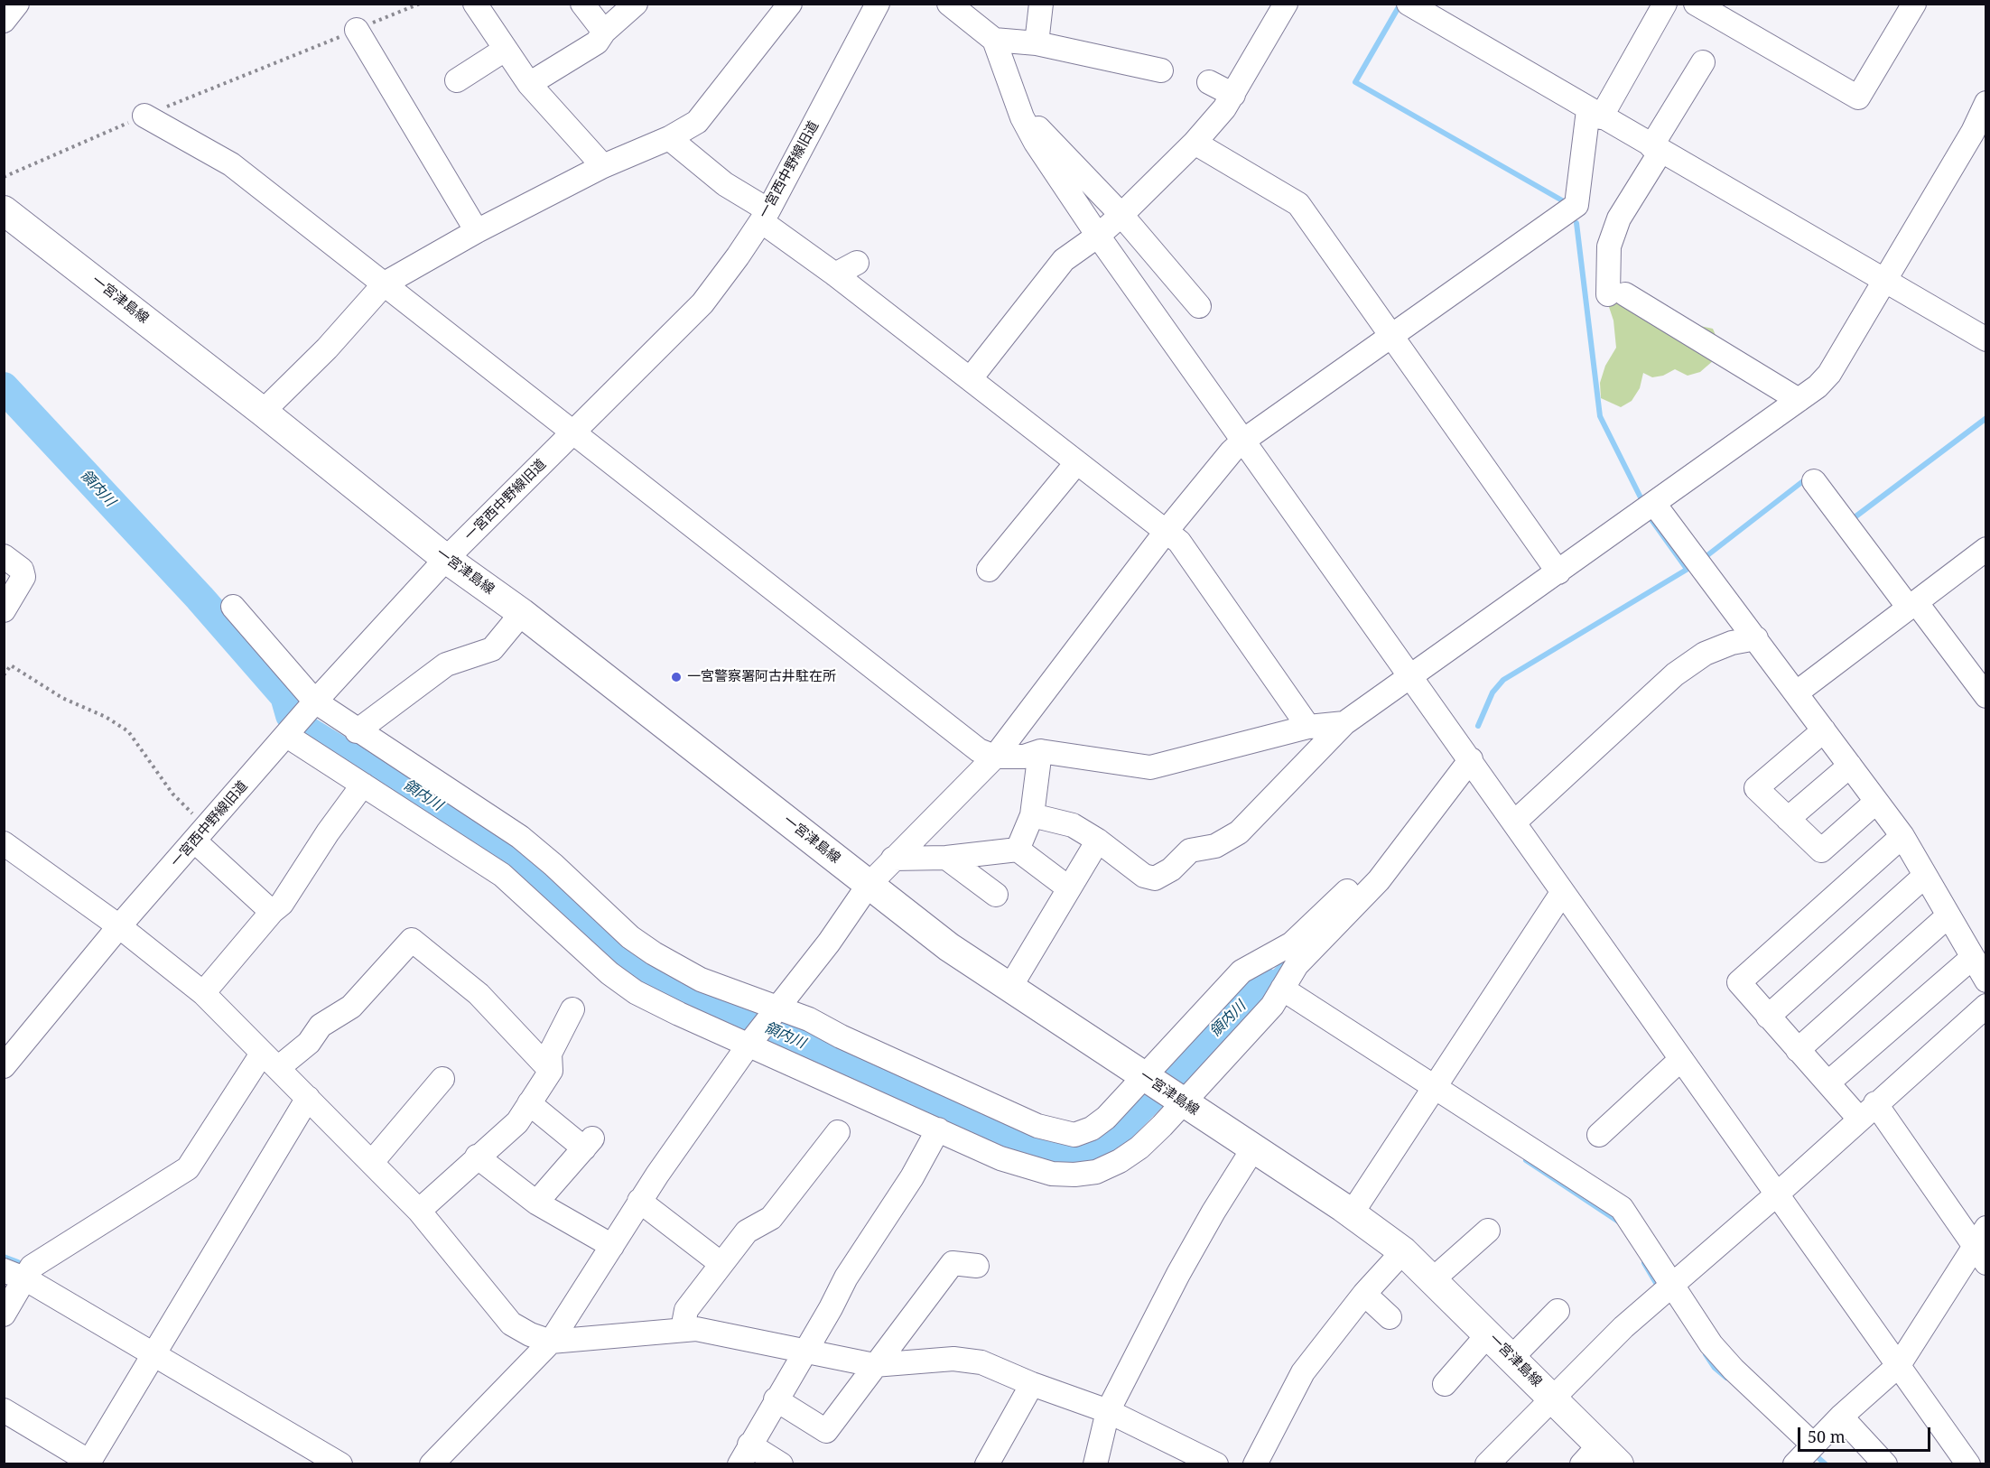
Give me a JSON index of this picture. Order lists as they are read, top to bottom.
{
  "streets": {
    "main road": ["一宮津島線"],
    "street": ["一宮西中野線旧道"]
  },
  "crossings": [
    ["一宮西中野線旧道", "一宮津島線"]
  ],
  "water": ["領内川"],
  "places": ["一宮警察署阿古井駐在所"],
  "scale_bar": "50 m"
}
